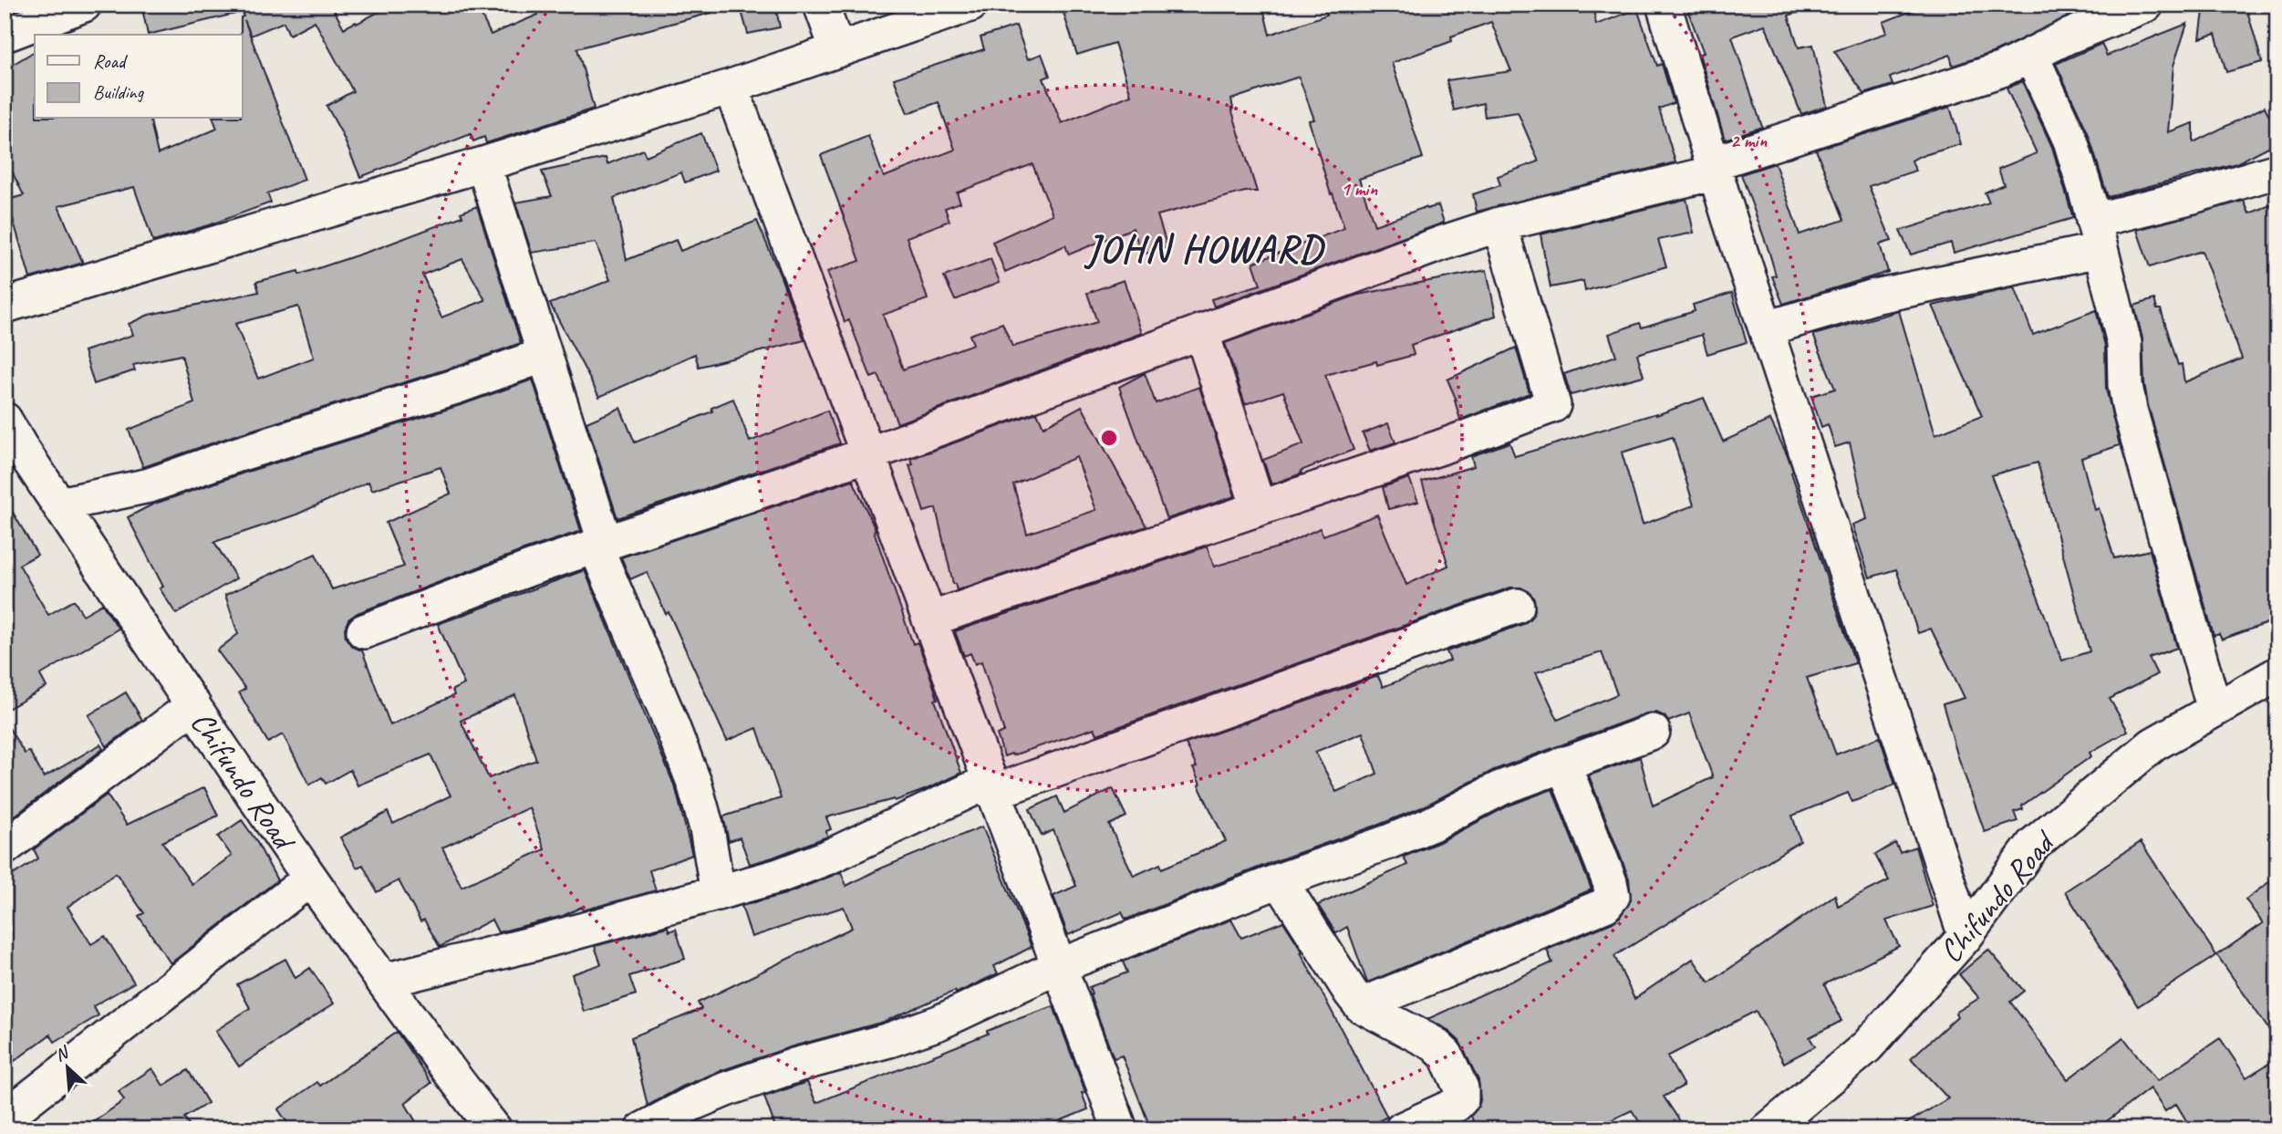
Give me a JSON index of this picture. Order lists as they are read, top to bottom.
{
  "streets": {
    "street": ["Chifundo Road"]
  },
  "districts": ["JOHN HOWARD"],
  "legend": ["Road", "Building"],
  "north": "top left",
  "rings": ["2 min", "1 min"]
}
